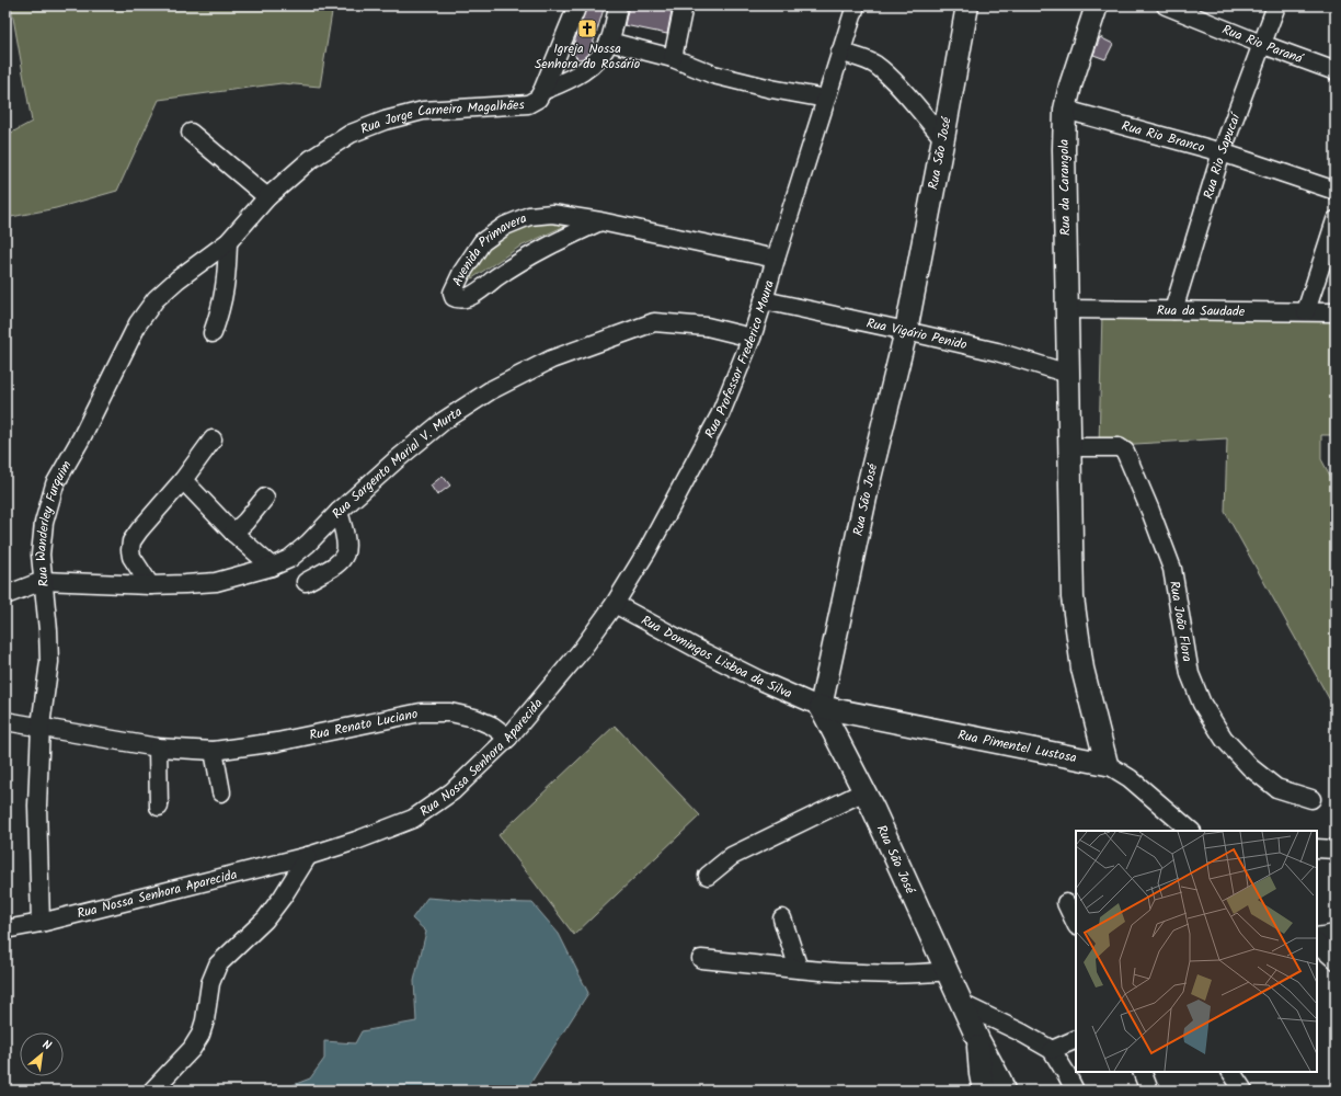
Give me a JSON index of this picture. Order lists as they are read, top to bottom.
{
  "streets": {
    "main road": ["Rua São José", "Rua da Carangola", "Rua Pimentel Lustosa"],
    "street": [
      "Rua Rio Paraná",
      "Rua Jorge Carneiro Magalhães",
      "Rua Rio Branco",
      "Rua Rio Sapucaí",
      "Avenida Primavera",
      "Rua da Saudade",
      "Rua Vigário Penido",
      "Rua Professor Frederico Moura",
      "Rua Sargento Marial V. Murta",
      "Rua Wanderley Furquim",
      "Rua João Flora",
      "Rua Domingos Lisboa da Silva",
      "Rua Renato Luciano",
      "Rua Nossa Senhora Aparecida"
    ]
  },
  "crossings": [
    ["Rua Rio Paraná", "Rua Rio Sapucaí"],
    ["Rua Jorge Carneiro Magalhães", "Rua Wanderley Furquim"],
    ["Rua Rio Branco", "Rua Rio Sapucaí"],
    ["Rua Rio Branco", "Rua da Carangola"],
    ["Rua São José", "Rua Vigário Penido"],
    ["Rua São José", "Rua Domingos Lisboa da Silva"],
    ["Rua São José", "Rua Pimentel Lustosa"],
    ["Rua Rio Sapucaí", "Rua da Saudade"],
    ["Rua da Carangola", "Rua da Saudade"],
    ["Rua da Carangola", "Rua Vigário Penido"],
    ["Avenida Primavera", "Rua Professor Frederico Moura"],
    ["Rua Vigário Penido", "Rua Professor Frederico Moura"],
    ["Rua Professor Frederico Moura", "Rua Sargento Marial V. Murta"],
    ["Rua Professor Frederico Moura", "Rua Domingos Lisboa da Silva"],
    ["Rua Professor Frederico Moura", "Rua Nossa Senhora Aparecida"],
    ["Rua Sargento Marial V. Murta", "Rua Wanderley Furquim"],
    ["Rua Wanderley Furquim", "Rua Renato Luciano"],
    ["Rua Wanderley Furquim", "Rua Nossa Senhora Aparecida"],
    ["Rua Domingos Lisboa da Silva", "Rua Pimentel Lustosa"],
    ["Rua Domingos Lisboa da Silva", "Rua Nossa Senhora Aparecida"],
    ["Rua Renato Luciano", "Rua Nossa Senhora Aparecida"]
  ],
  "places": {
    "church": ["Igreja Nossa Senhora do Rosário"]
  },
  "north": "top right"
}
